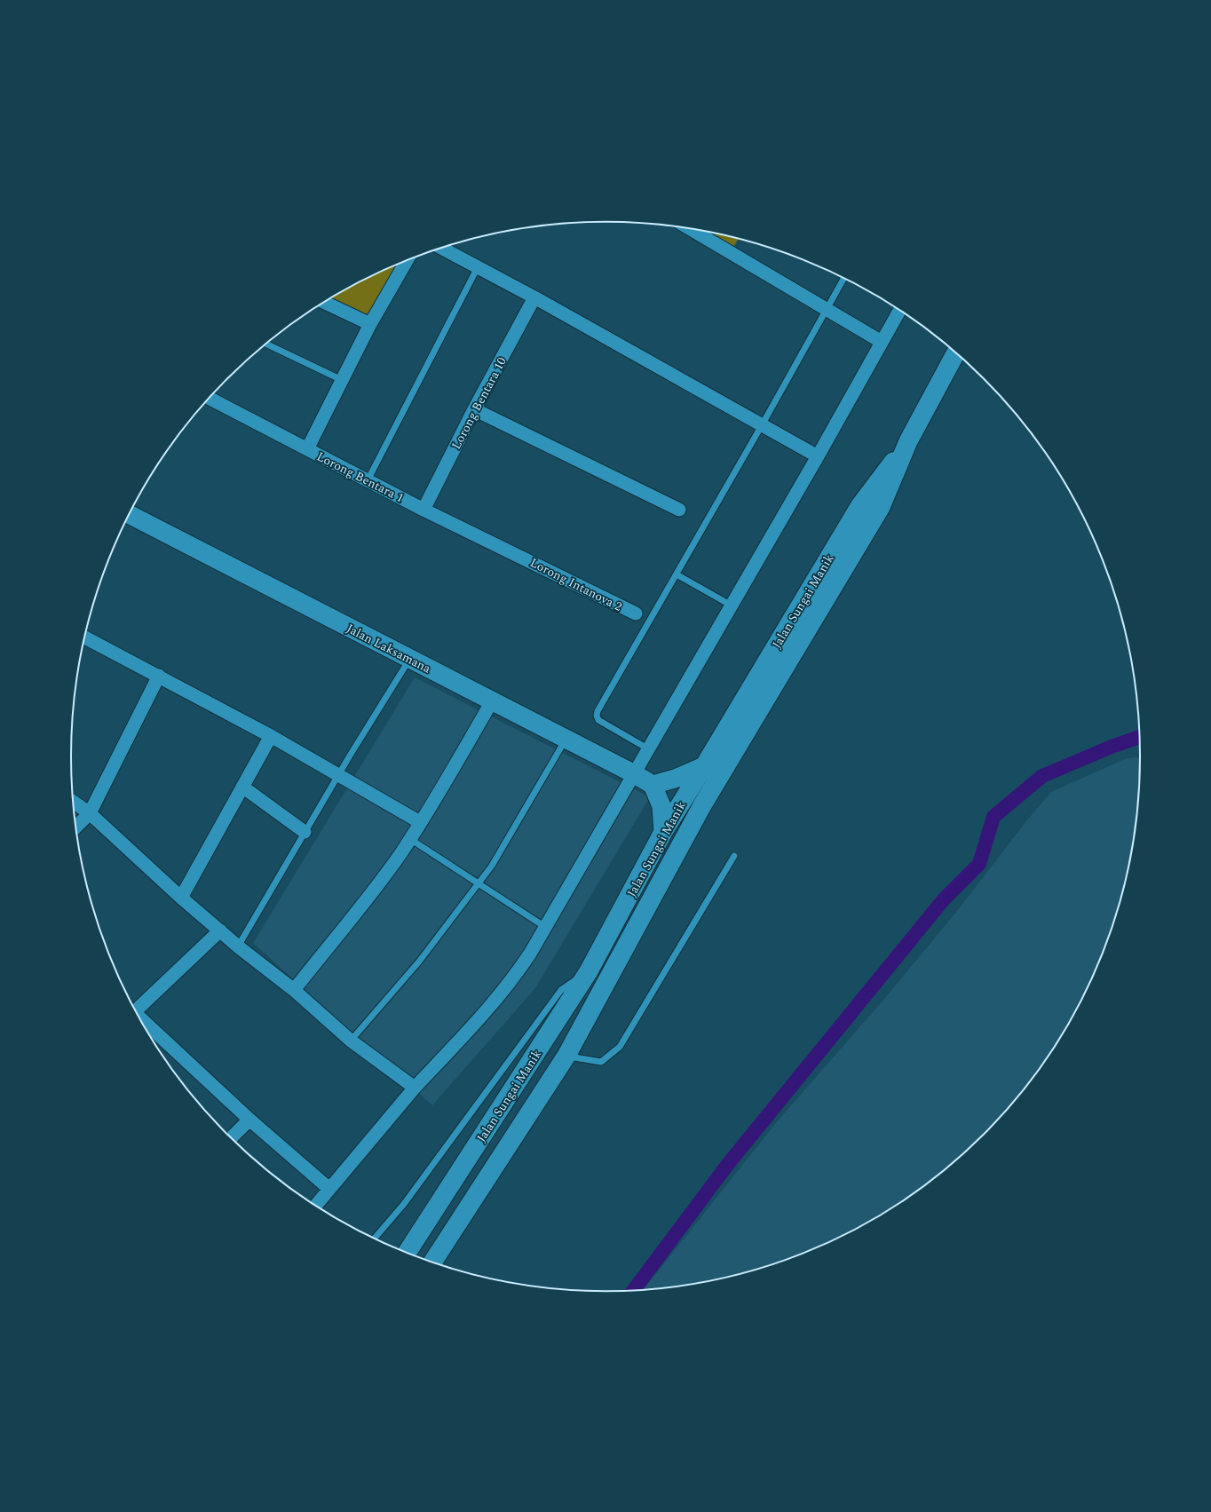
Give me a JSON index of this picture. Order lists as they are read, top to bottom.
{
  "streets": {
    "main road": ["Jalan Sungai Manik", "Jalan Laksamana"],
    "street": ["Lorong Bentara 10", "Lorong Bentara 1", "Lorong Intanova 2"]
  },
  "crossings": [
    ["Lorong Bentara 10", "Lorong Bentara 1"],
    ["Lorong Bentara 1", "Lorong Intanova 2"]
  ]
}
